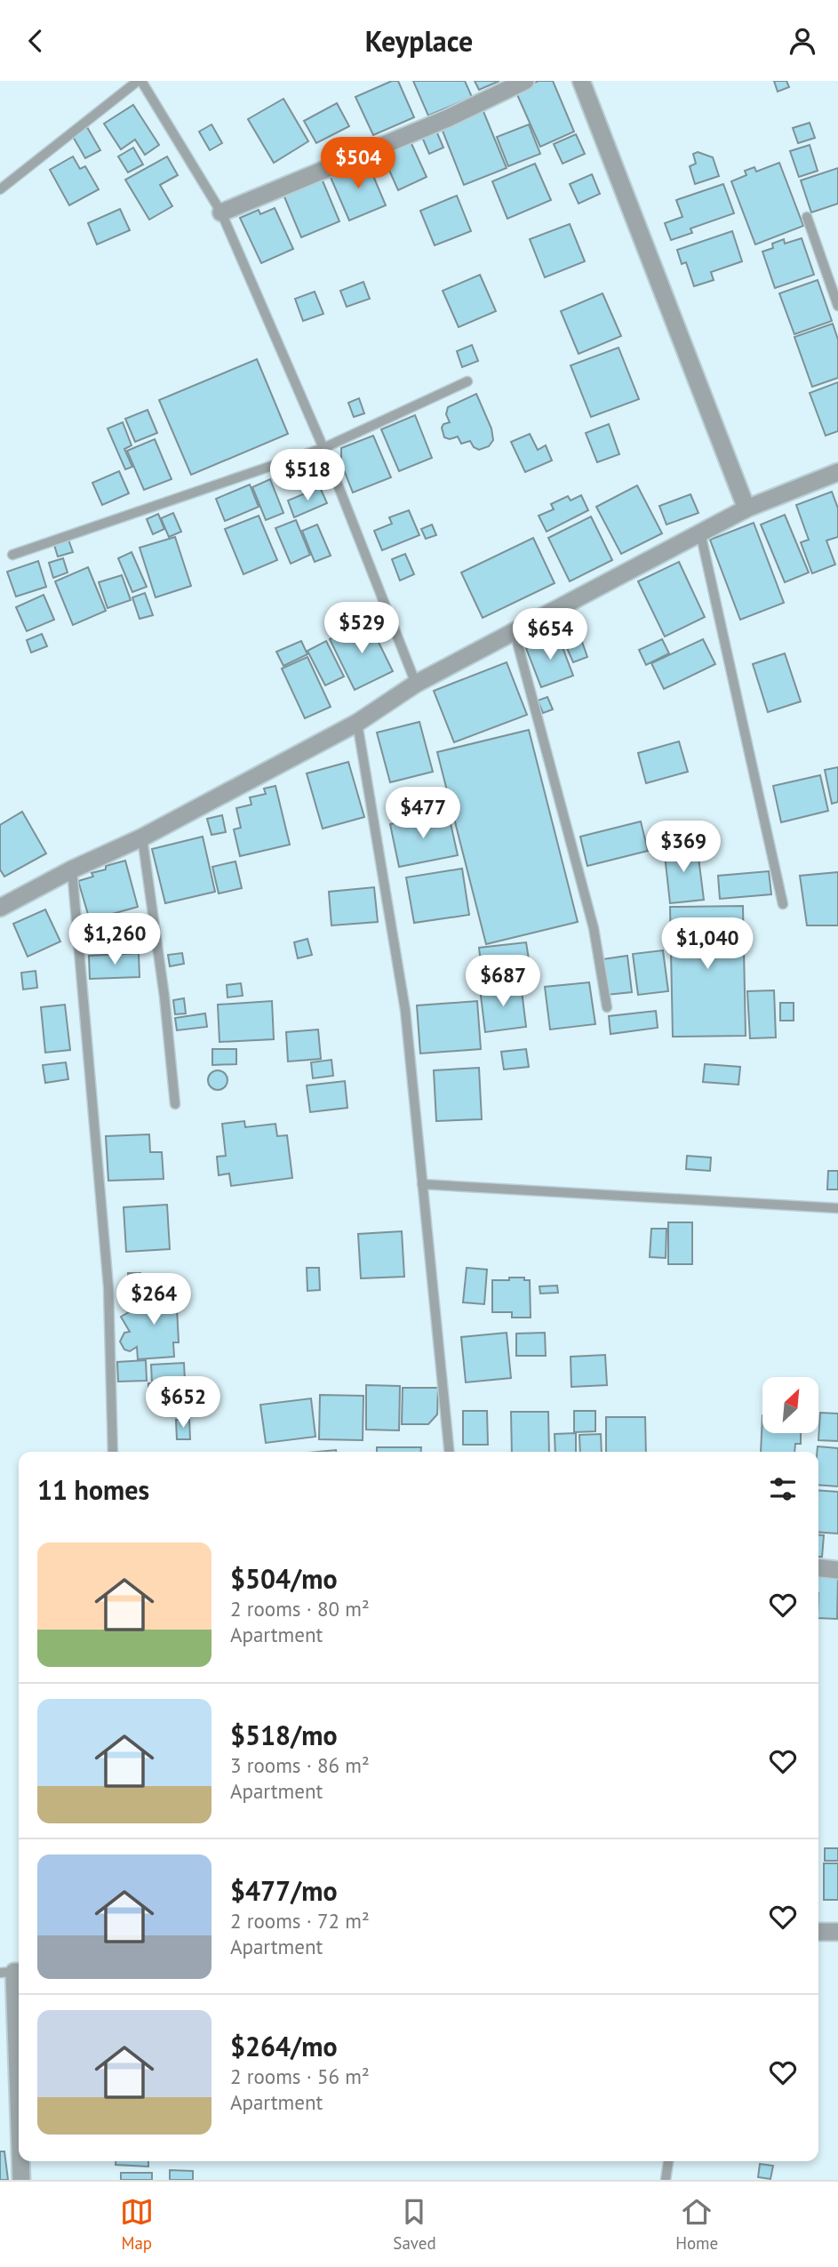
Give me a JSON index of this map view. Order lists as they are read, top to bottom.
{
  "north": "top right",
  "page": {
    "header": "Keyplace",
    "price": [
      "$504",
      "$518",
      "$529",
      "$654",
      "$477",
      "$369",
      "$1,260",
      "$1,040",
      "$687",
      "$264",
      "$652"
    ],
    "heading": "11 homes",
    "list": [
      {
        "name": "$504/mo",
        "note": "2 rooms · 80 m² · Apartment"
      },
      {
        "name": "$518/mo",
        "note": "3 rooms · 86 m² · Apartment"
      },
      {
        "name": "$477/mo",
        "note": "2 rooms · 72 m² · Apartment"
      },
      {
        "name": "$264/mo",
        "note": "2 rooms · 56 m² · Apartment"
      }
    ],
    "tabs": ["Map", "Saved", "Home"]
  }
}
